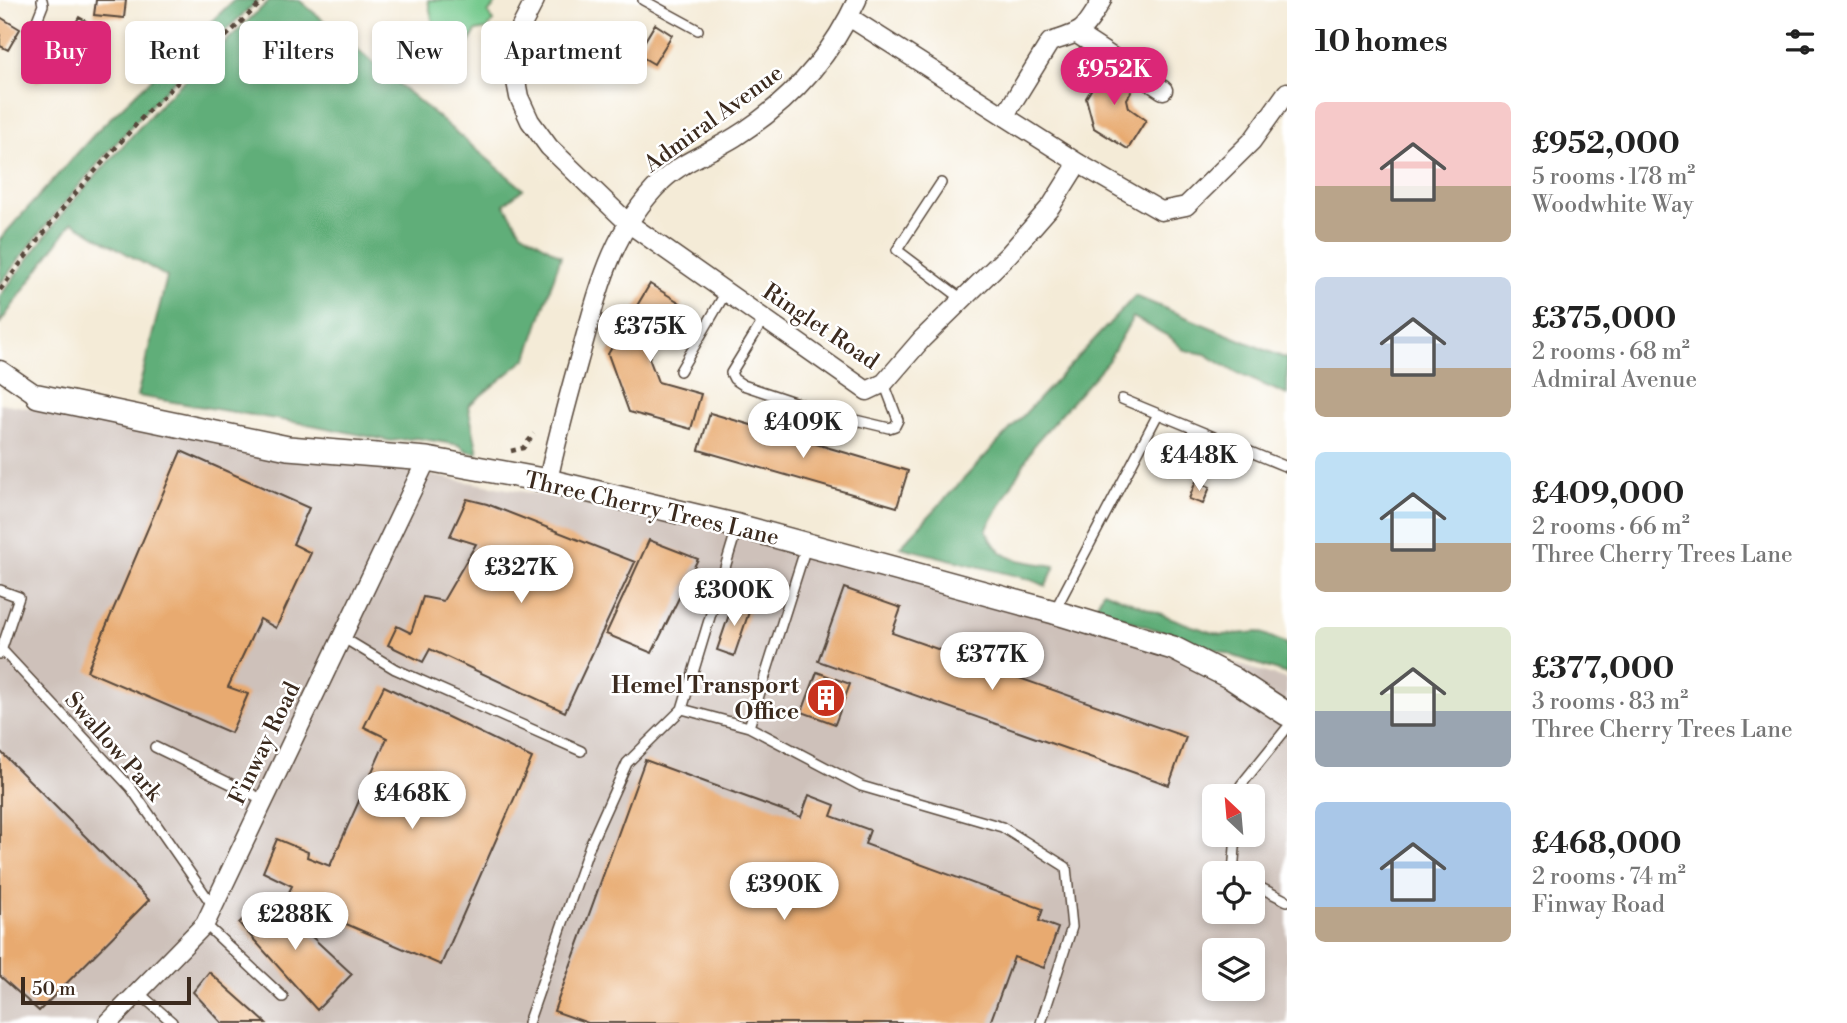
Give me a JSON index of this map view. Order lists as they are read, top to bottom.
{
  "streets": {
    "street": [
      "Admiral Avenue",
      "Ringlet Road",
      "Three Cherry Trees Lane",
      "Finway Road"
    ],
    "lane": ["Swallow Park"]
  },
  "crossings": [
    ["Admiral Avenue", "Ringlet Road"],
    ["Admiral Avenue", "Three Cherry Trees Lane"],
    ["Three Cherry Trees Lane", "Finway Road"],
    ["Finway Road", "Swallow Park"]
  ],
  "places": {
    "building": ["Hemel Transport Office"]
  },
  "scale_bar": "50 m",
  "north": "top left",
  "page": {
    "heading": "10 homes",
    "chip": [
      "Buy",
      "Rent",
      "Filters",
      "New",
      "Apartment"
    ],
    "price": [
      "£952K",
      "£375K",
      "£409K",
      "£448K",
      "£327K",
      "£300K",
      "£377K",
      "£468K",
      "£390K",
      "£288K"
    ],
    "list": [
      {
        "name": "£952,000",
        "note": "5 rooms · 178 m² · Woodwhite Way"
      },
      {
        "name": "£375,000",
        "note": "2 rooms · 68 m² · Admiral Avenue"
      },
      {
        "name": "£409,000",
        "note": "2 rooms · 66 m² · Three Cherry Trees Lane"
      },
      {
        "name": "£377,000",
        "note": "3 rooms · 83 m² · Three Cherry Trees Lane"
      },
      {
        "name": "£468,000",
        "note": "2 rooms · 74 m² · Finway Road"
      }
    ],
    "scale": "50 m"
  }
}
